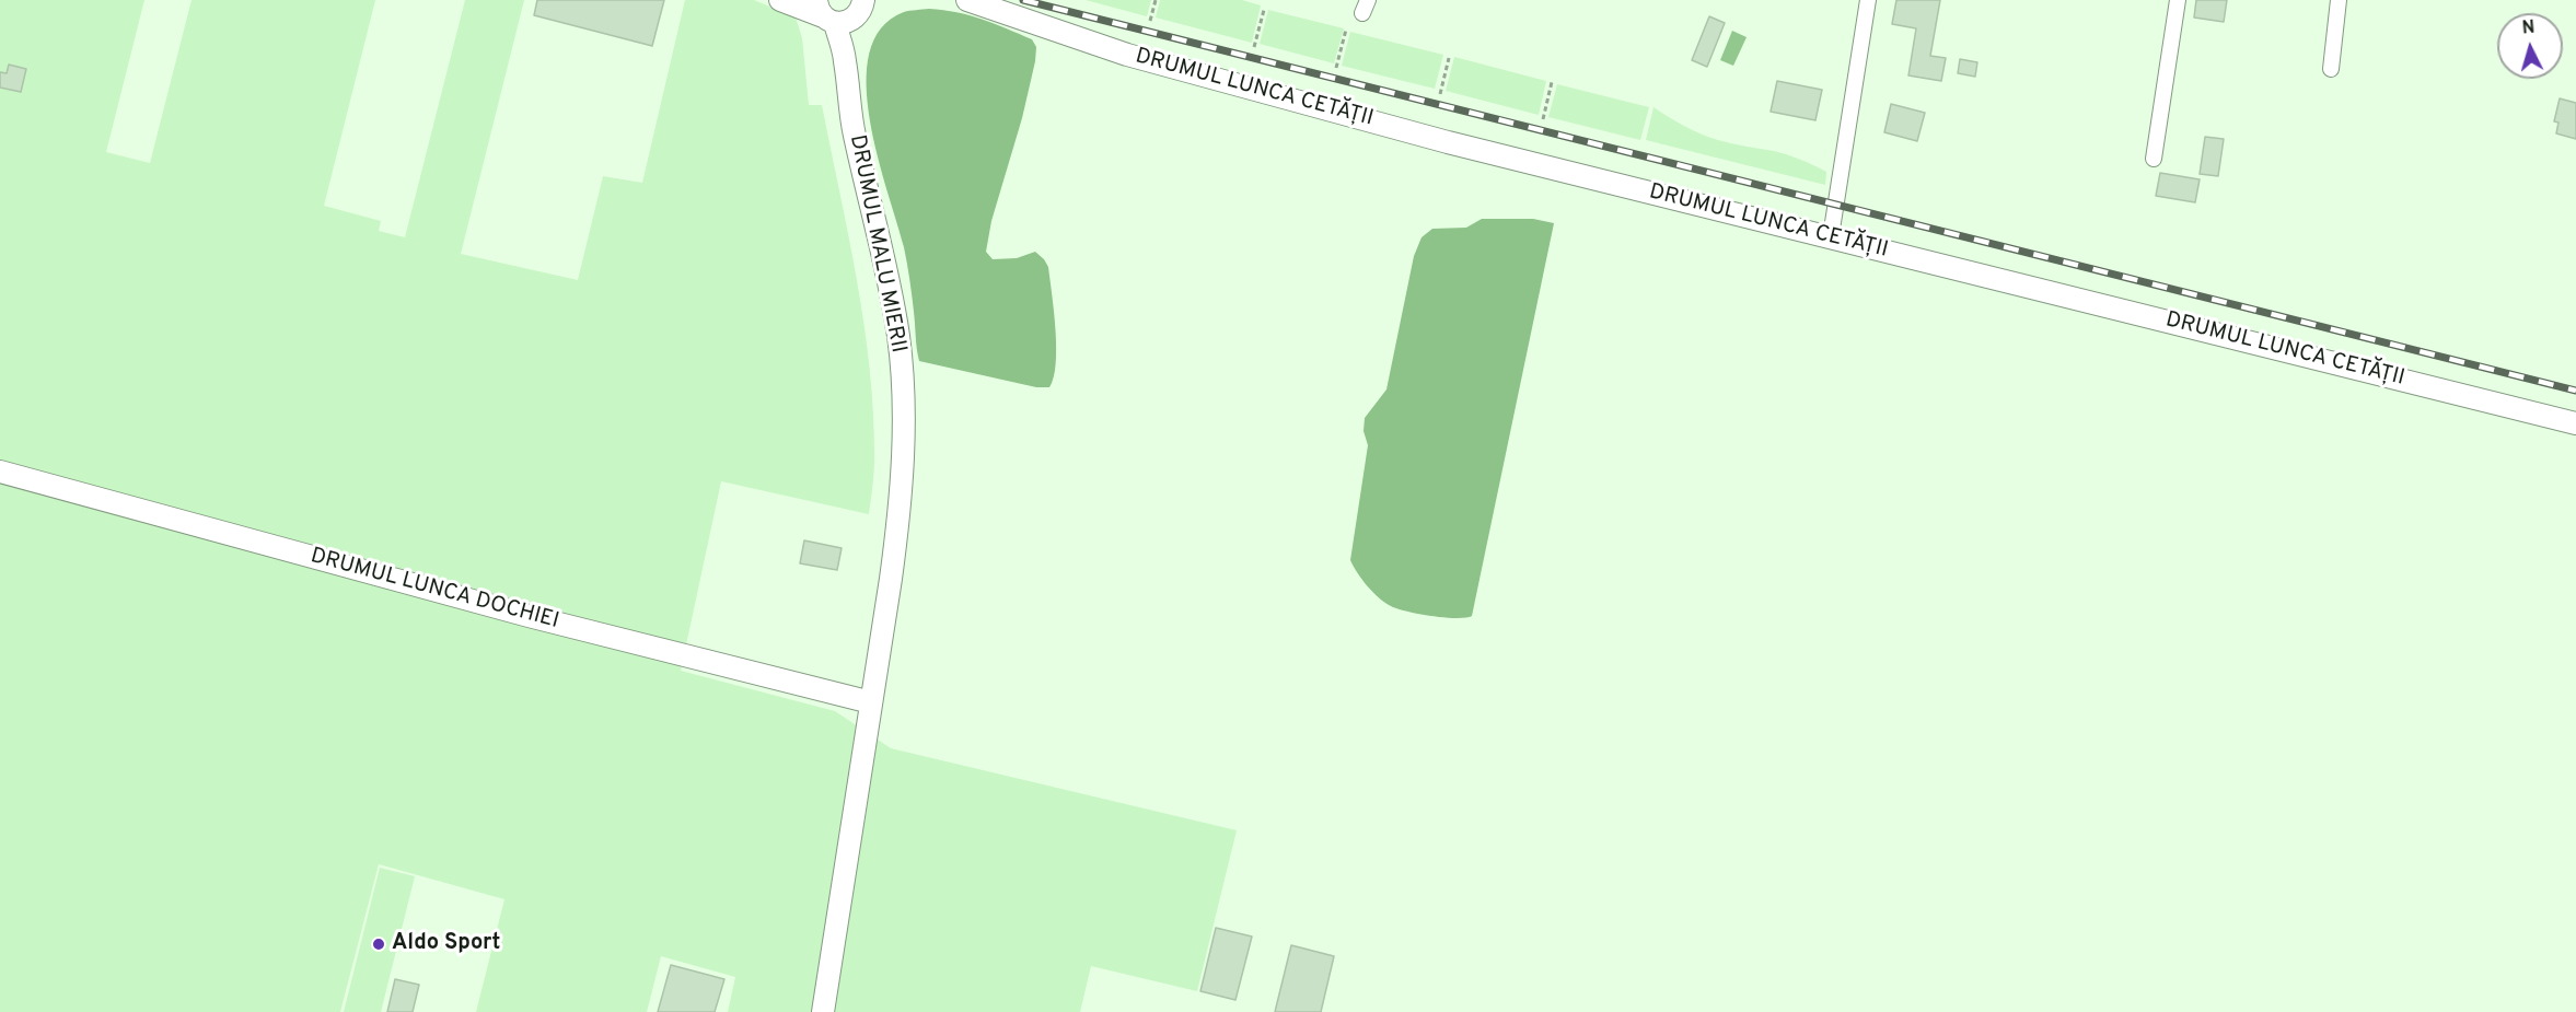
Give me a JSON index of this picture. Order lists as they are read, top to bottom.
{
  "streets": {
    "street": ["DRUMUL LUNCA CETĂȚII", "DRUMUL MALU MIERII", "DRUMUL LUNCA DOCHIEI"]
  },
  "crossings": [
    ["DRUMUL MALU MIERII", "DRUMUL LUNCA DOCHIEI"]
  ],
  "places": ["Aldo Sport"],
  "north": "top"
}
